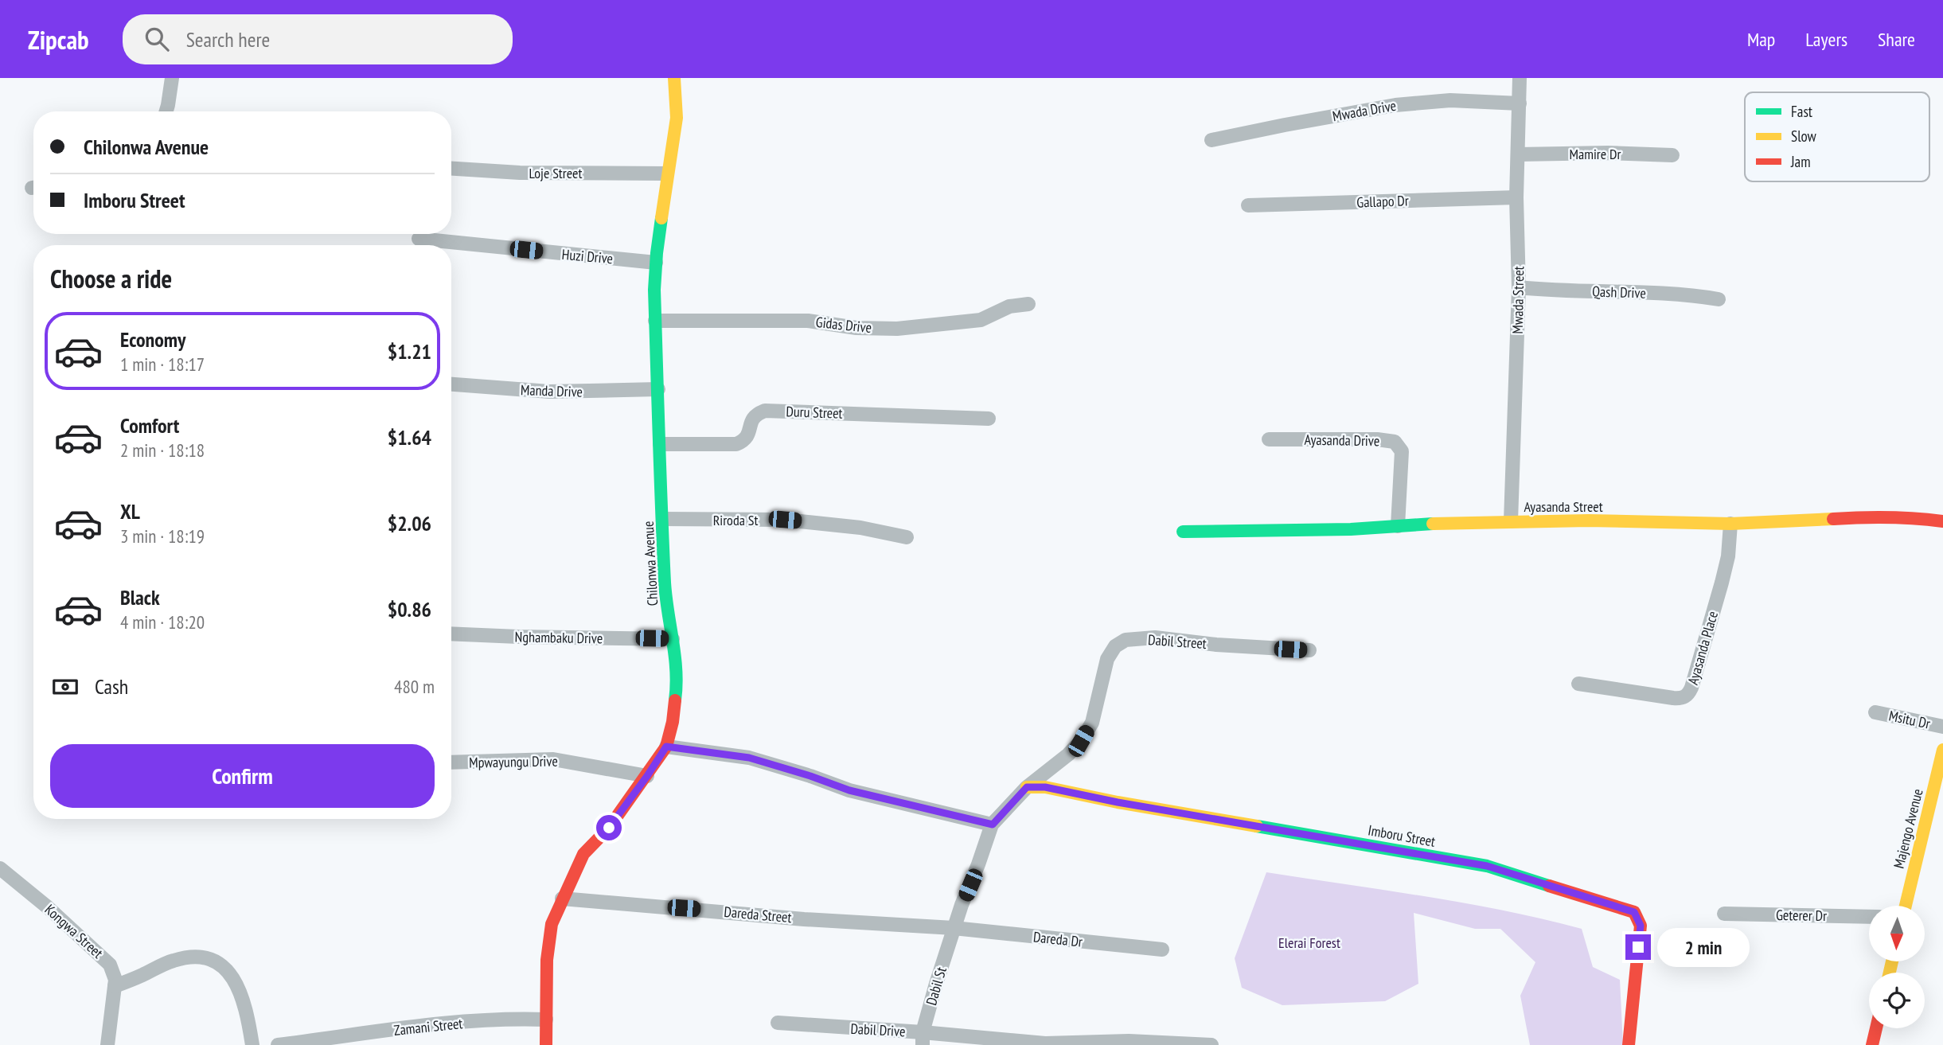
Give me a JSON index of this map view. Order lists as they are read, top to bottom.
{
  "streets": {
    "street": [
      "Mwada Drive",
      "Mamire Dr",
      "Loje Street",
      "Gallapo Dr",
      "Huzi Drive",
      "Qash Drive",
      "Mwada Street",
      "Gidas Drive",
      "Manda Drive",
      "Duru Street",
      "Ayasanda Drive",
      "Ayasanda Street",
      "Riroda St",
      "Chilonwa Avenue",
      "Nghambaku Drive",
      "Dabil Street",
      "Ayasanda Place",
      "Msitu Dr",
      "Mpwayungu Drive",
      "Majengo Avenue",
      "Imboru Street",
      "Dareda Street",
      "Geterer Dr",
      "Kongwa Street",
      "Dareda Dr",
      "Dabil St",
      "Zamani Street",
      "Dabil Drive"
    ]
  },
  "crossings": [
    ["Mwada Drive", "Mwada Street"],
    ["Mamire Dr", "Mwada Street"],
    ["Loje Street", "Chilonwa Avenue"],
    ["Gallapo Dr", "Mwada Street"],
    ["Huzi Drive", "Chilonwa Avenue"],
    ["Qash Drive", "Mwada Street"],
    ["Mwada Street", "Ayasanda Street"],
    ["Gidas Drive", "Chilonwa Avenue"],
    ["Manda Drive", "Chilonwa Avenue"],
    ["Duru Street", "Chilonwa Avenue"],
    ["Ayasanda Drive", "Ayasanda Street"],
    ["Ayasanda Street", "Ayasanda Place"],
    ["Riroda St", "Chilonwa Avenue"],
    ["Chilonwa Avenue", "Nghambaku Drive"],
    ["Chilonwa Avenue", "Mpwayungu Drive"],
    ["Chilonwa Avenue", "Dareda Street"],
    ["Chilonwa Avenue", "Zamani Street"],
    ["Dabil Street", "Imboru Street"],
    ["Dabil Street", "Dareda Street"],
    ["Dabil Street", "Dareda Dr"],
    ["Dabil Street", "Dabil St"],
    ["Dareda Street", "Dareda Dr"],
    ["Dareda Street", "Dabil St"],
    ["Dareda Dr", "Dabil St"],
    ["Dabil St", "Dabil Drive"]
  ],
  "parks": ["Elerai Forest"],
  "legend": ["Fast", "Slow", "Jam"],
  "north": "bottom",
  "page": {
    "header": "Zipcab",
    "search": "Search here",
    "nav": ["Map", "Layers", "Share"],
    "banner": ["Chilonwa Avenue", "Imboru Street"],
    "heading": "Choose a ride",
    "list": [
      {
        "name": "Economy",
        "note": "1 min · 18:17",
        "value": "$1.21"
      },
      {
        "name": "Comfort",
        "note": "2 min · 18:18",
        "value": "$1.64"
      },
      {
        "name": "XL",
        "note": "3 min · 18:19",
        "value": "$2.06"
      },
      {
        "name": "Black",
        "note": "4 min · 18:20",
        "value": "$0.86"
      }
    ],
    "pay": ["Cash", "480 m"],
    "buttons": "Confirm",
    "bubble": "2 min"
  }
}
